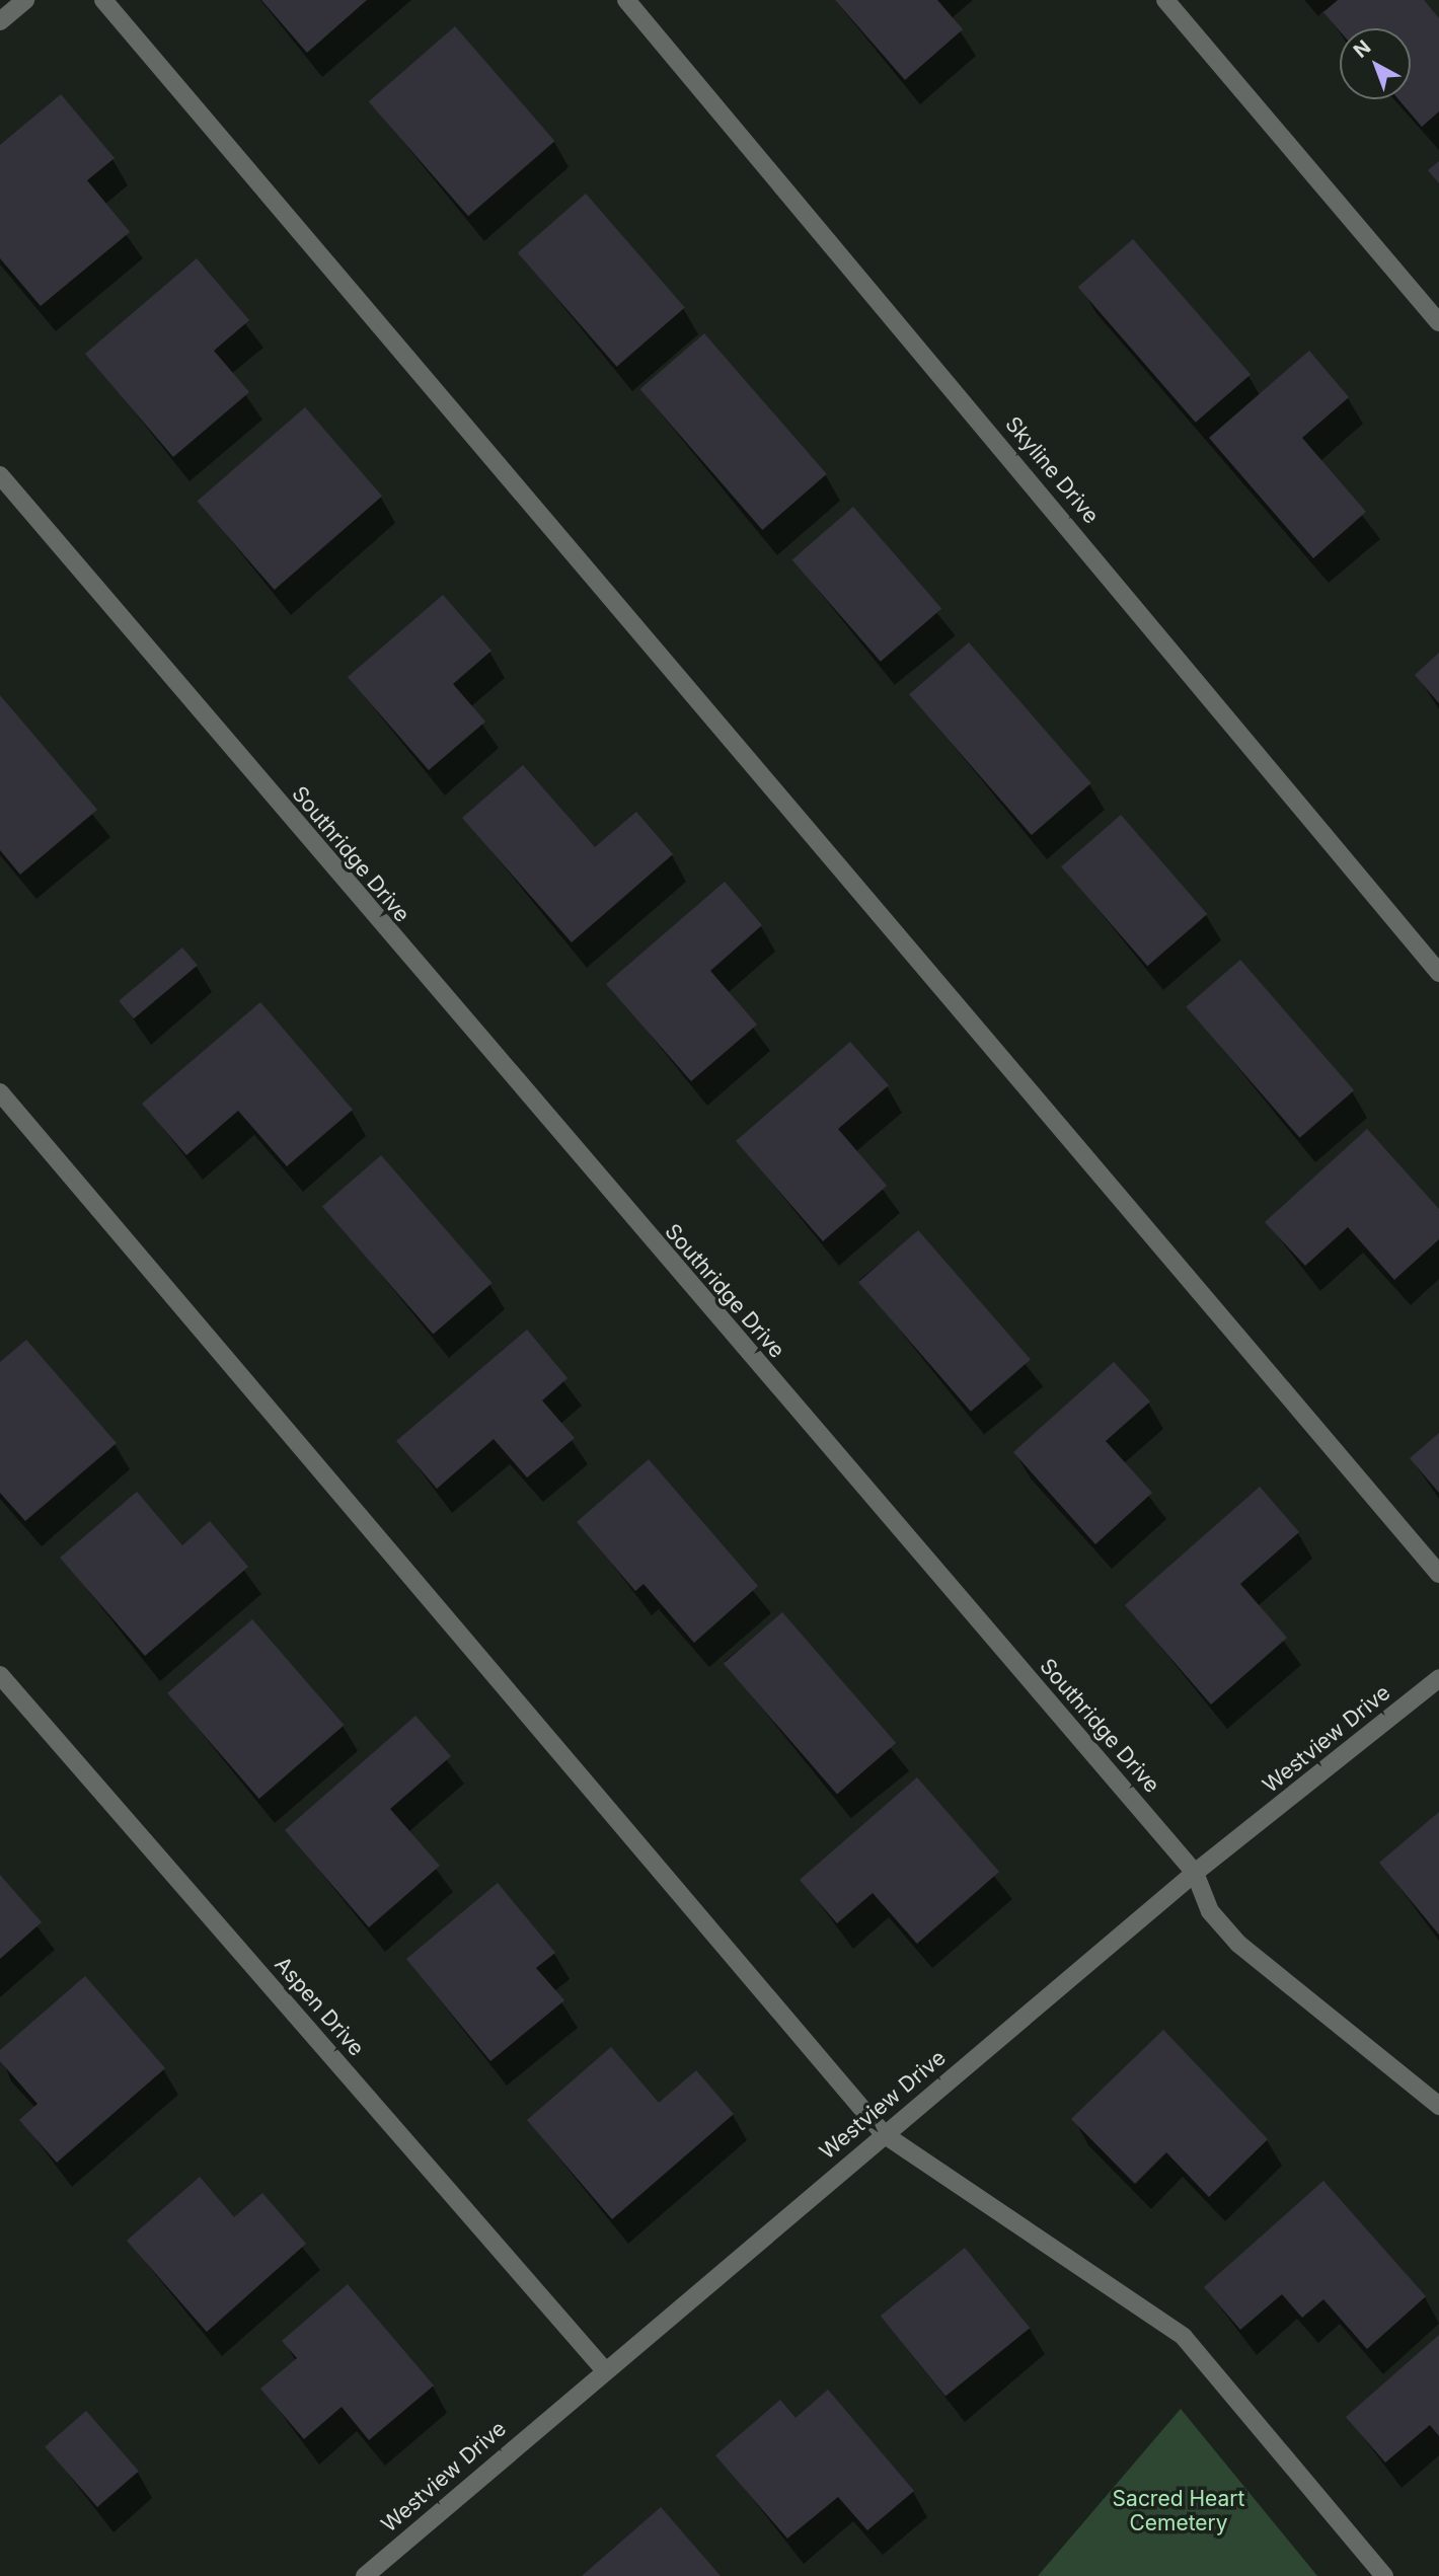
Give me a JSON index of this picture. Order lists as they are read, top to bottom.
{
  "streets": {
    "street": [
      "Skyline Drive",
      "Southridge Drive",
      "Westview Drive",
      "Aspen Drive"
    ]
  },
  "crossings": [
    ["Southridge Drive", "Westview Drive"],
    ["Westview Drive", "Aspen Drive"]
  ],
  "parks": ["Sacred Heart Cemetery"],
  "north": "top left"
}
